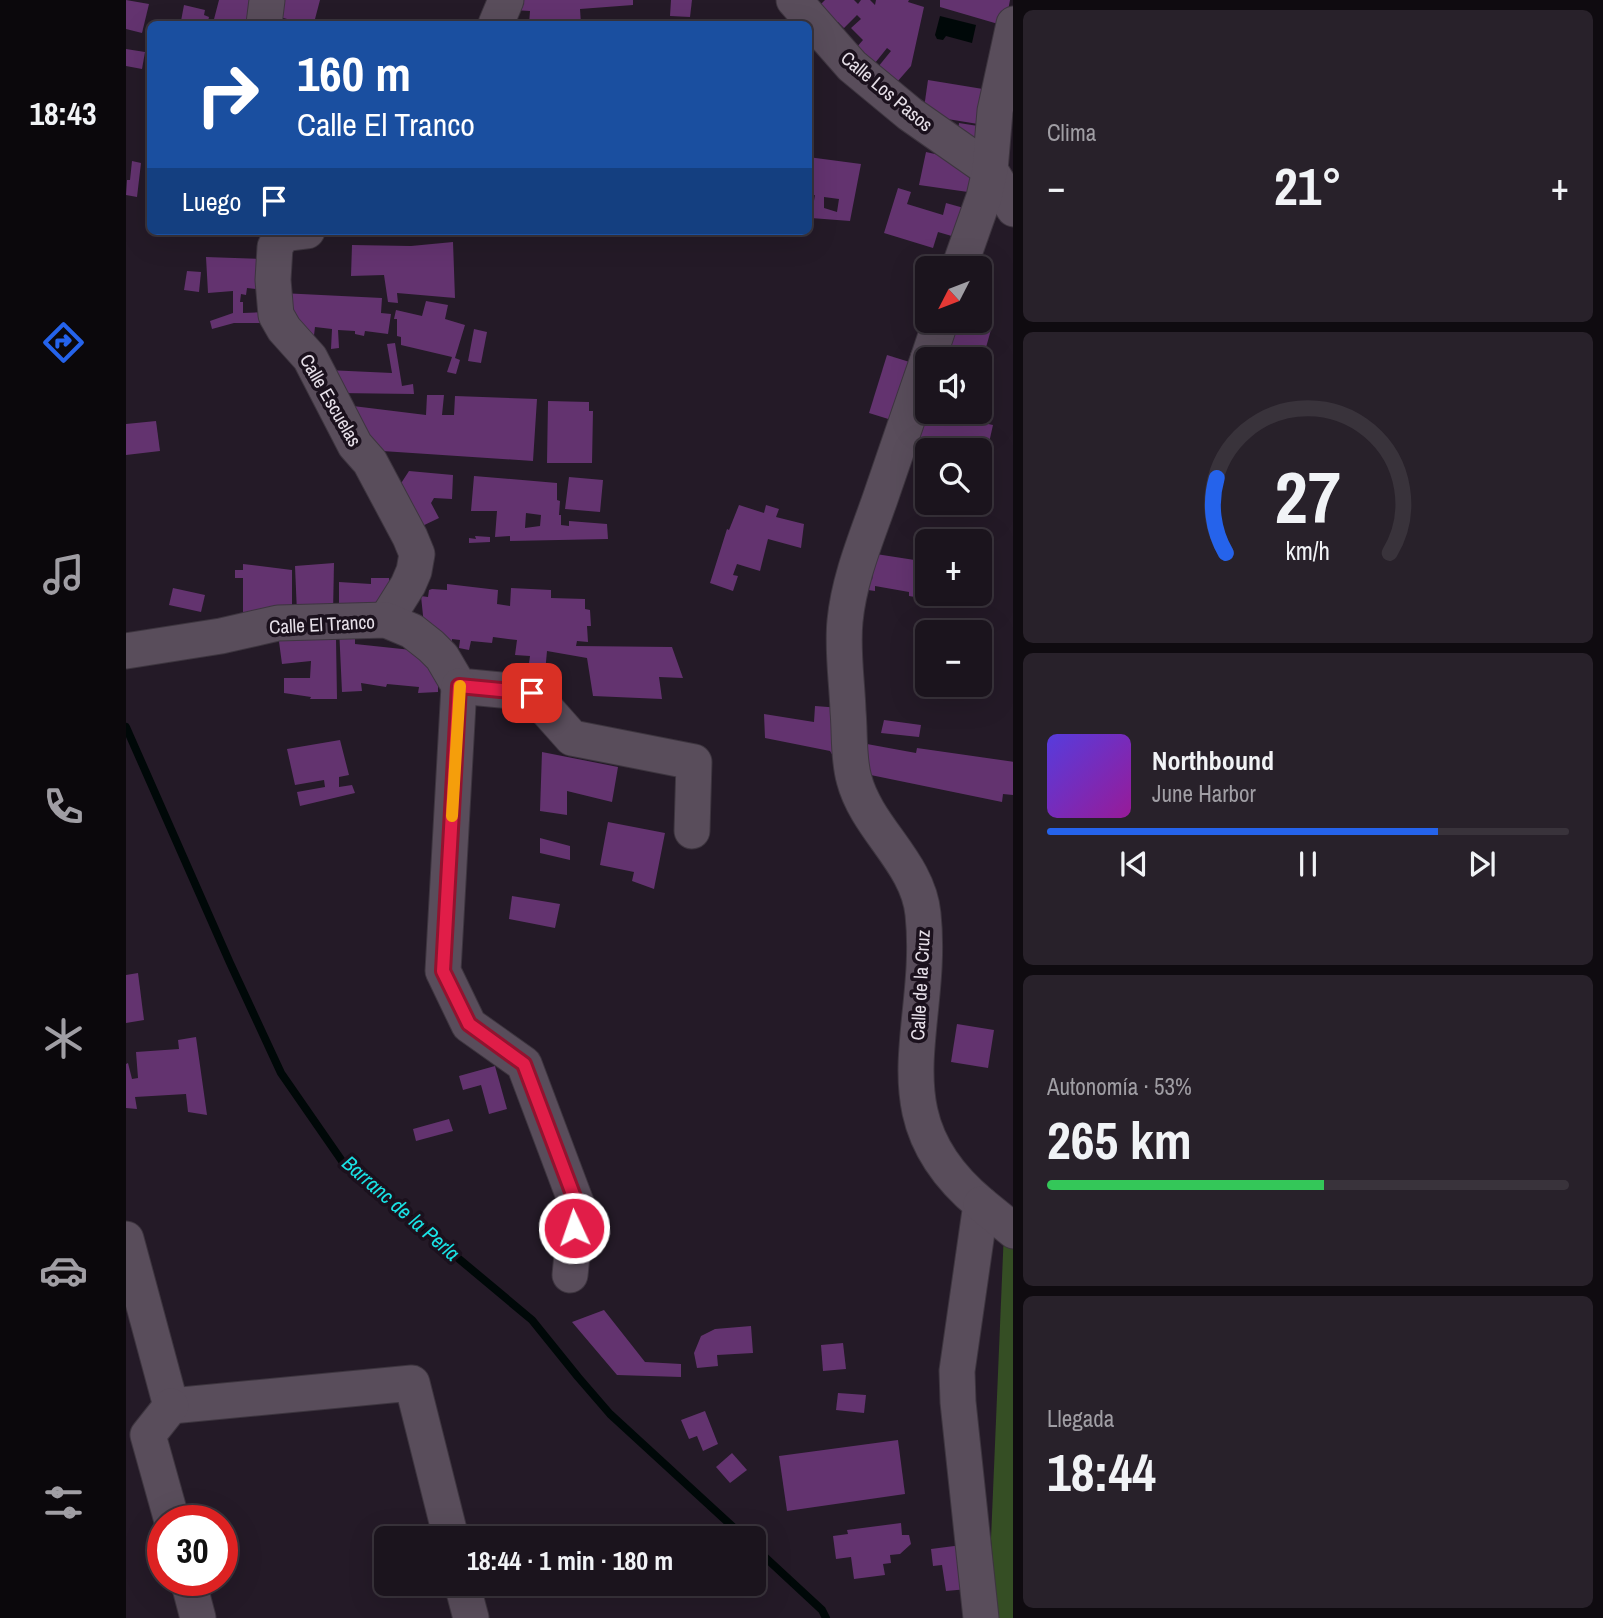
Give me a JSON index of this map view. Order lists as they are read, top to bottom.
{
  "streets": {
    "street": [
      "Calle Los Pasos",
      "Calle Escuelas",
      "Calle El Tranco",
      "Calle de la Cruz"
    ]
  },
  "crossings": [
    ["Calle Escuelas", "Calle El Tranco"]
  ],
  "water": ["Barranc de la Perla"],
  "north": "bottom left",
  "page": {
    "tabs": "18:43",
    "tile": [
      "Clima",
      ["Autonomía · 53%", "265 km"],
      ["Llegada", "18:44"]
    ],
    "turn": ["160 m", "Calle El Tranco"],
    "heat": ["−", "21°", "+"],
    "then": "Luego",
    "map_buttons": ["+", "−"],
    "song": ["Northbound", "June Harbor"],
    "limit": "30",
    "trip": "18:44 · 1 min · 180 m",
    "gauge": ["27", "km/h"]
  }
}
